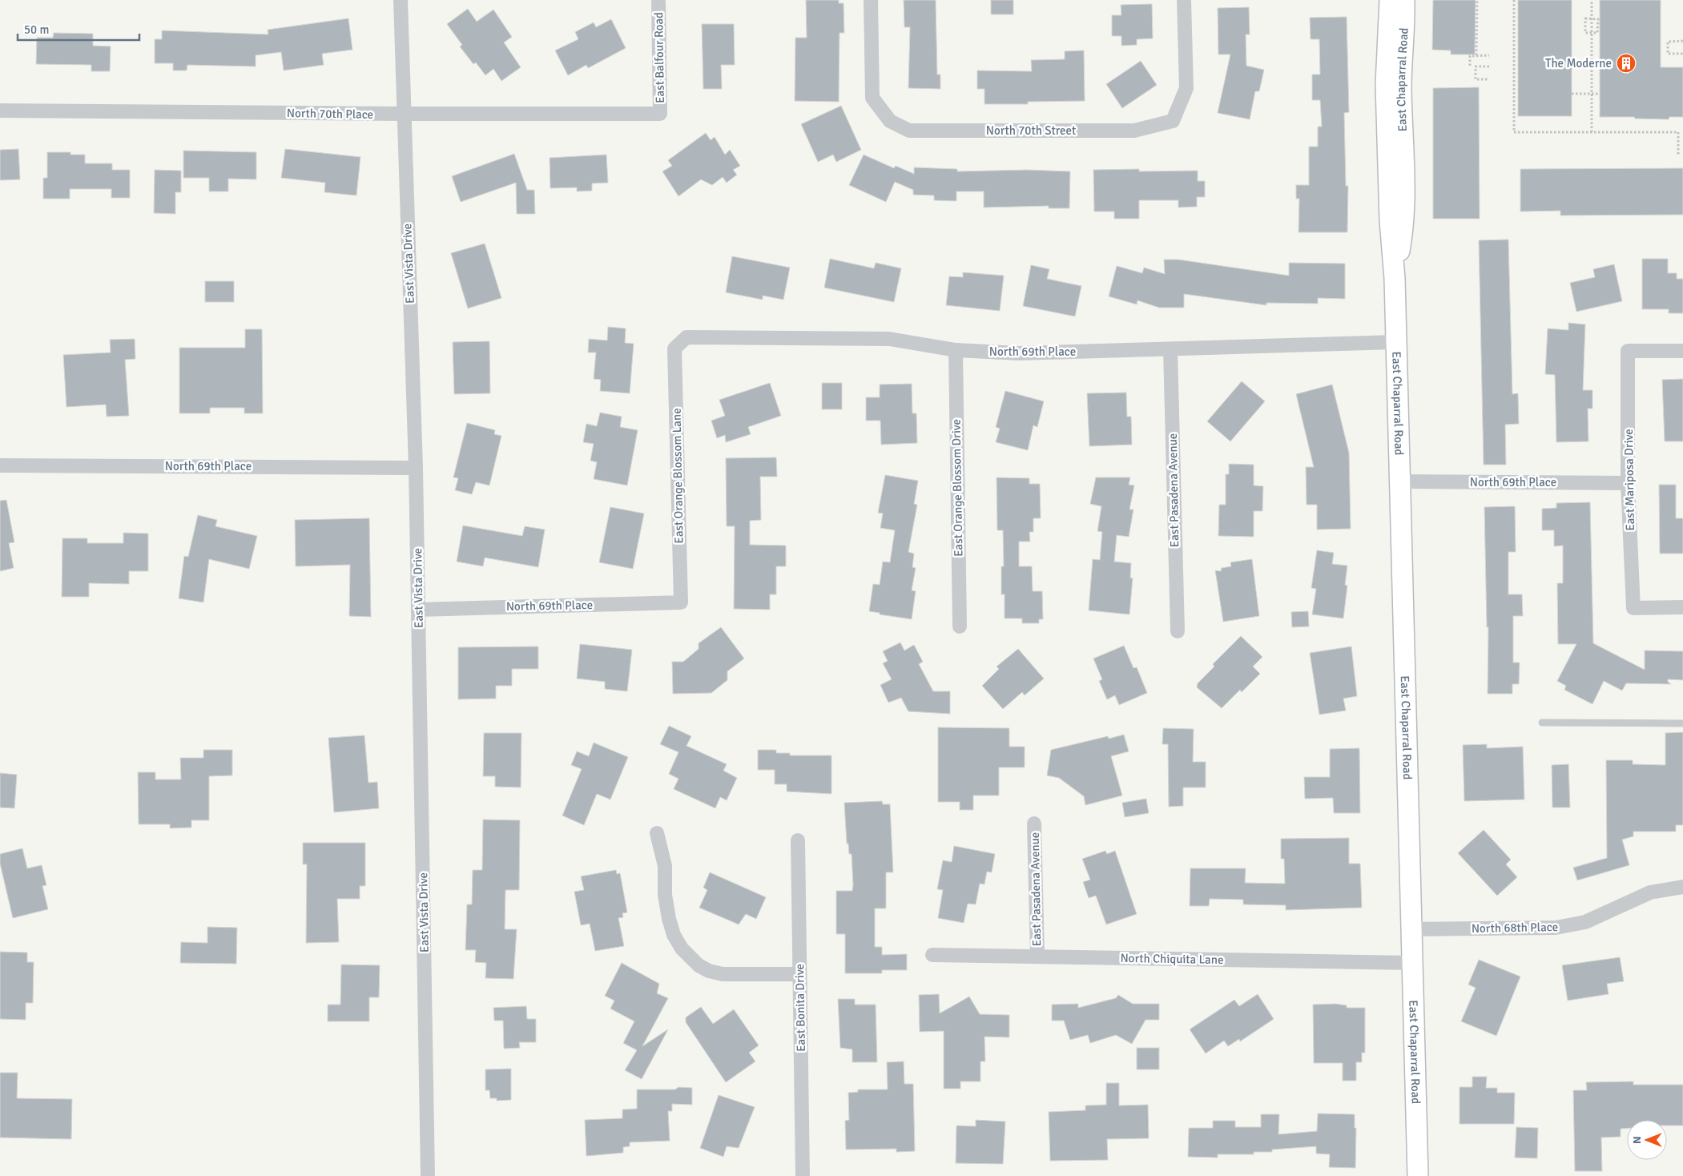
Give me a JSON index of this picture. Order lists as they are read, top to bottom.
{
  "streets": {
    "main road": ["East Chaparral Road"],
    "street": [
      "East Balfour Road",
      "North 70th Place",
      "North 70th Street",
      "East Vista Drive",
      "North 69th Place",
      "East Orange Blossom Lane",
      "East Mariposa Drive",
      "East Orange Blossom Drive",
      "East Pasadena Avenue",
      "North 68th Place",
      "North Chiquita Lane",
      "East Bonita Drive"
    ]
  },
  "crossings": [
    ["East Balfour Road", "North 70th Place"],
    ["East Chaparral Road", "North 69th Place"],
    ["East Chaparral Road", "North 68th Place"],
    ["East Chaparral Road", "North Chiquita Lane"],
    ["North 70th Place", "East Vista Drive"],
    ["East Vista Drive", "North 69th Place"],
    ["North 69th Place", "East Orange Blossom Lane"],
    ["North 69th Place", "East Mariposa Drive"],
    ["North 69th Place", "East Orange Blossom Drive"],
    ["North 69th Place", "East Pasadena Avenue"],
    ["East Pasadena Avenue", "North Chiquita Lane"]
  ],
  "places": {
    "building": ["The Moderne"]
  },
  "scale_bar": "50 m",
  "north": "left"
}
